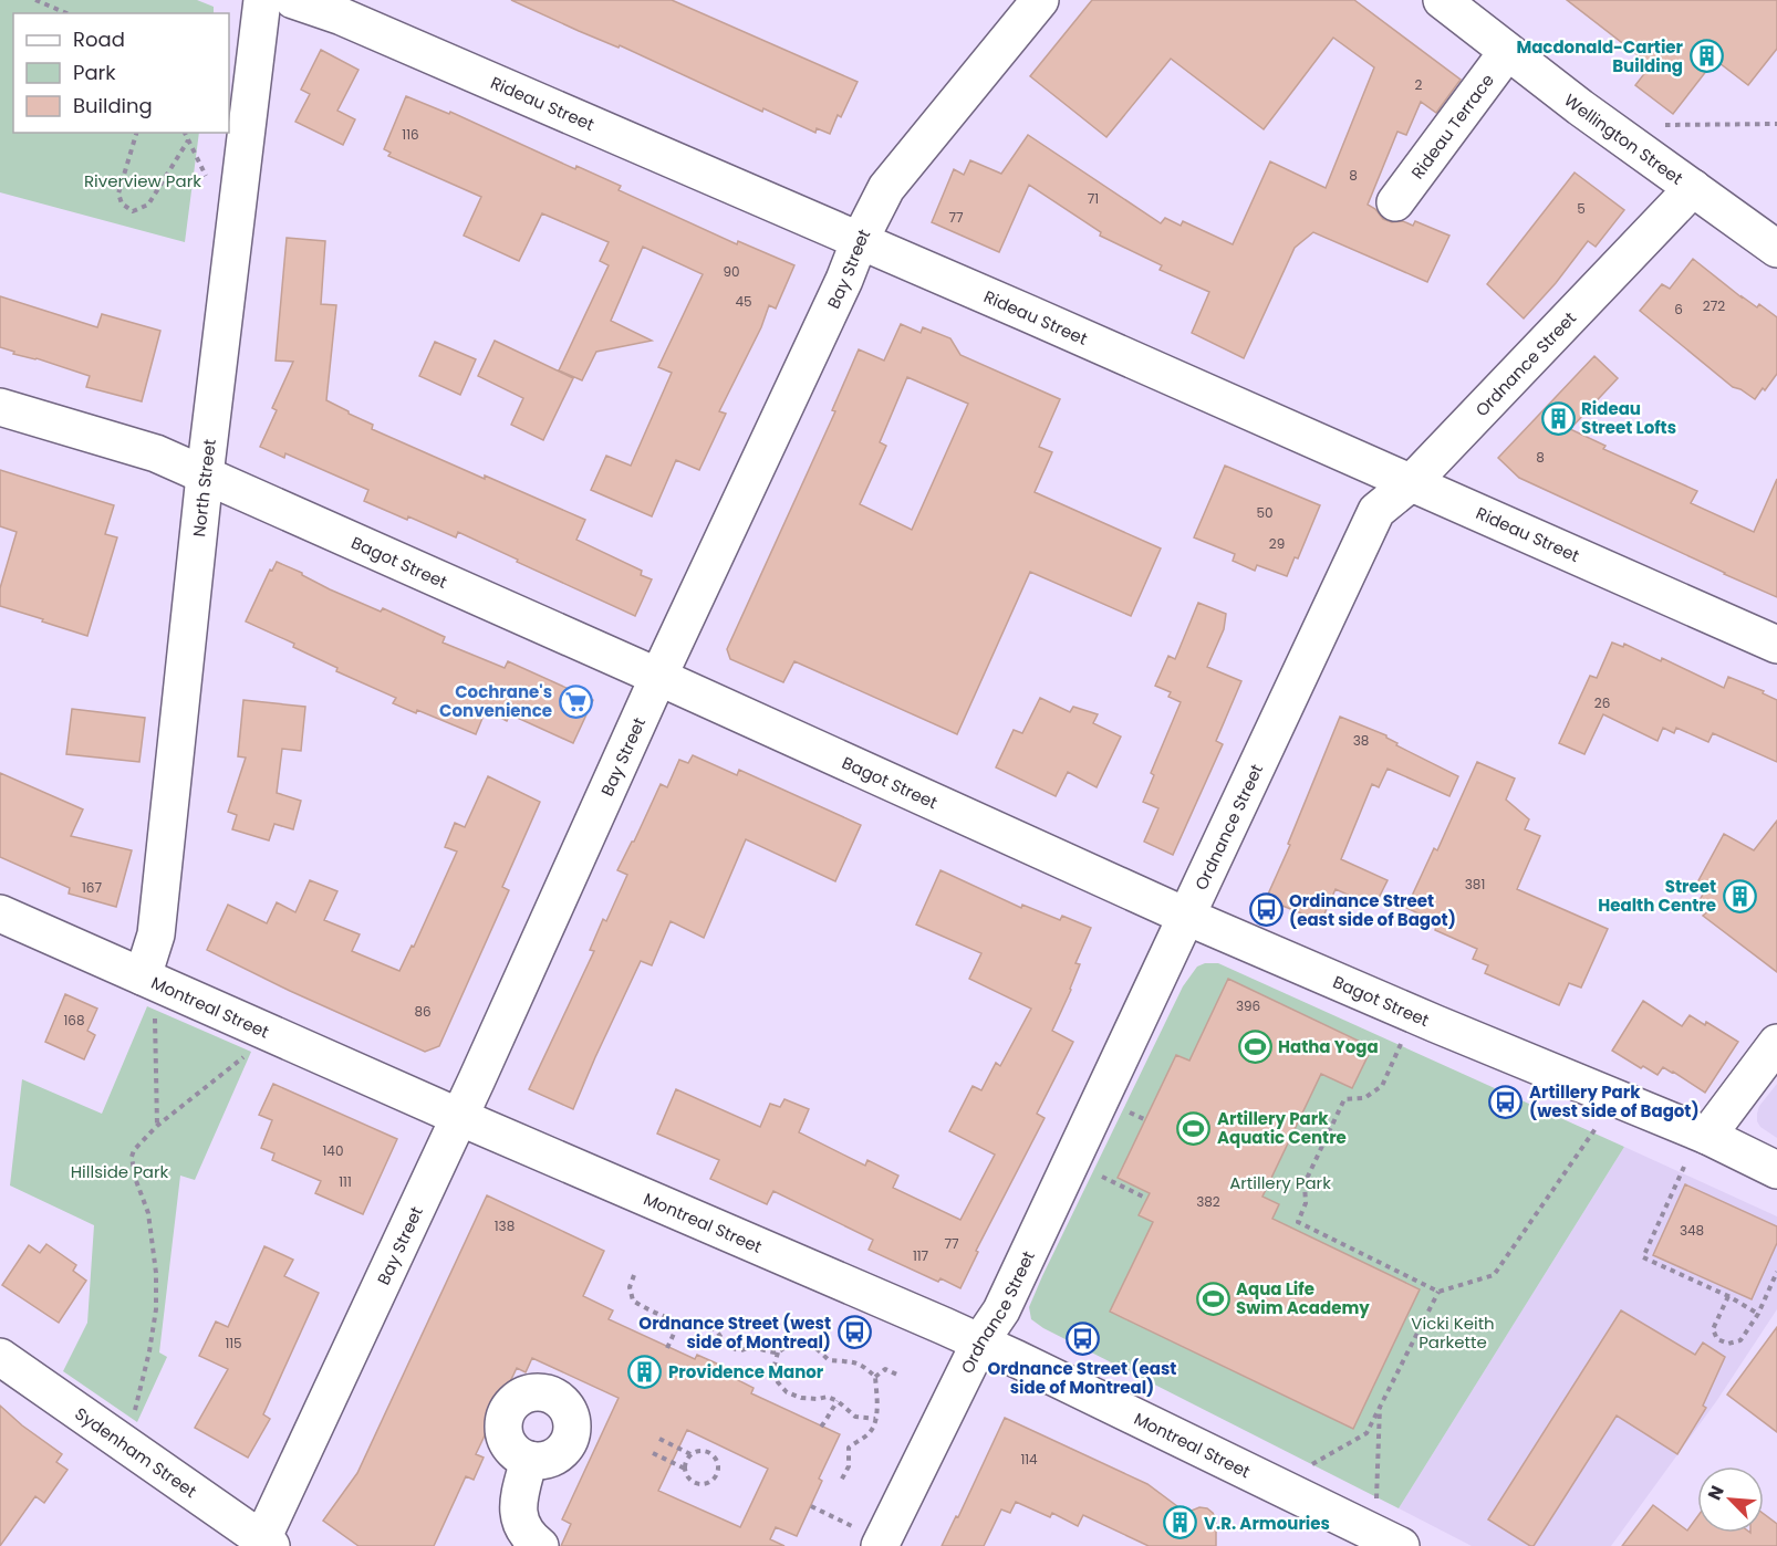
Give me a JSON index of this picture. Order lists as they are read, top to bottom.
{
  "streets": {
    "street": [
      "Rideau Street",
      "Rideau Terrace",
      "Wellington Street",
      "Bay Street",
      "Ordnance Street",
      "North Street",
      "Bagot Street",
      "Montreal Street",
      "Sydenham Street"
    ]
  },
  "crossings": [
    ["Rideau Street", "Bay Street"],
    ["Rideau Street", "Ordnance Street"],
    ["Rideau Terrace", "Wellington Street"],
    ["Wellington Street", "Ordnance Street"],
    ["Bay Street", "Bagot Street"],
    ["Bay Street", "Montreal Street"],
    ["Bay Street", "Sydenham Street"],
    ["Ordnance Street", "Bagot Street"],
    ["Ordnance Street", "Montreal Street"],
    ["North Street", "Bagot Street"],
    ["North Street", "Montreal Street"]
  ],
  "parks": [
    "Riverview Park",
    "Hillside Park",
    "Artillery Park",
    "Vicki Keith Parkette"
  ],
  "places": {
    "building": [
      "Macdonald-Cartier Building",
      "Rideau Street Lofts",
      "Street Health Centre",
      "Providence Manor",
      "V.R. Armouries"
    ],
    "supermarket": ["Cochrane's Convenience"],
    "bus stop": [
      "Ordinance Street (east side of Bagot)",
      "Artillery Park (west side of Bagot)",
      "Ordnance Street (west side of Montreal)",
      "Ordnance Street (east side of Montreal)"
    ],
    "sports": ["Hatha Yoga", "Artillery Park Aquatic Centre", "Aqua Life Swim Academy"]
  },
  "house_numbers": [
    "2",
    "116",
    "8",
    "71",
    "5",
    "77",
    "90",
    "45",
    "272",
    "6",
    "8",
    "50",
    "29",
    "26",
    "38",
    "381",
    "167",
    "396",
    "86",
    "168",
    "140",
    "111",
    "382",
    "138",
    "348",
    "77",
    "117",
    "115",
    "114"
  ],
  "legend": ["Road", "Park", "Building"],
  "north": "top left"
}
